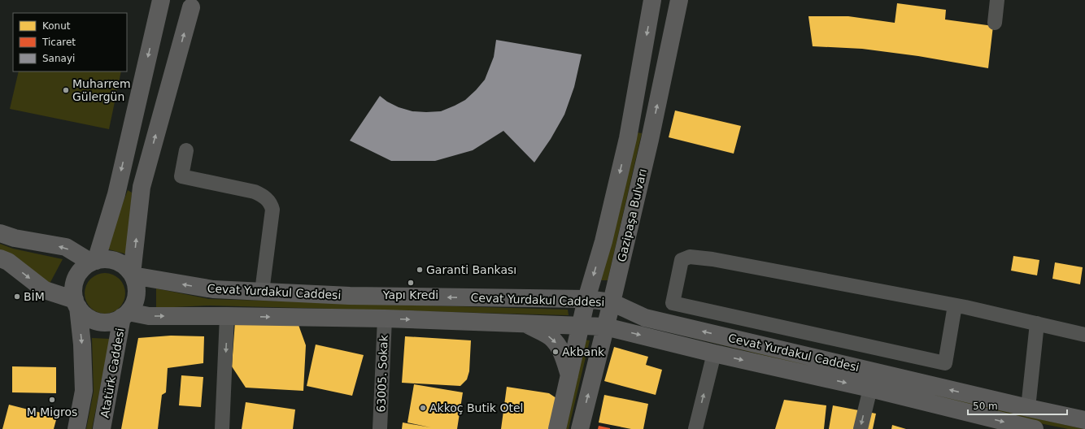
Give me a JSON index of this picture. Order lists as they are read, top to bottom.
{
  "streets": {
    "main road": ["Gazipaşa Bulvarı", "Cevat Yurdakul Caddesi", "Atatürk Caddesi"],
    "street": ["63005. Sokak"]
  },
  "crossings": [
    ["Gazipaşa Bulvarı", "Cevat Yurdakul Caddesi"],
    ["Cevat Yurdakul Caddesi", "Atatürk Caddesi"],
    ["Cevat Yurdakul Caddesi", "63005. Sokak"]
  ],
  "places": [
    "Muharrem Gülergün",
    "Garanti Bankası",
    "Yapı Kredi",
    "BİM",
    "Akbank",
    "M Migros",
    "Akkoç Butik Otel"
  ],
  "legend": ["Konut", "Ticaret", "Sanayi"],
  "scale_bar": "50 m"
}
